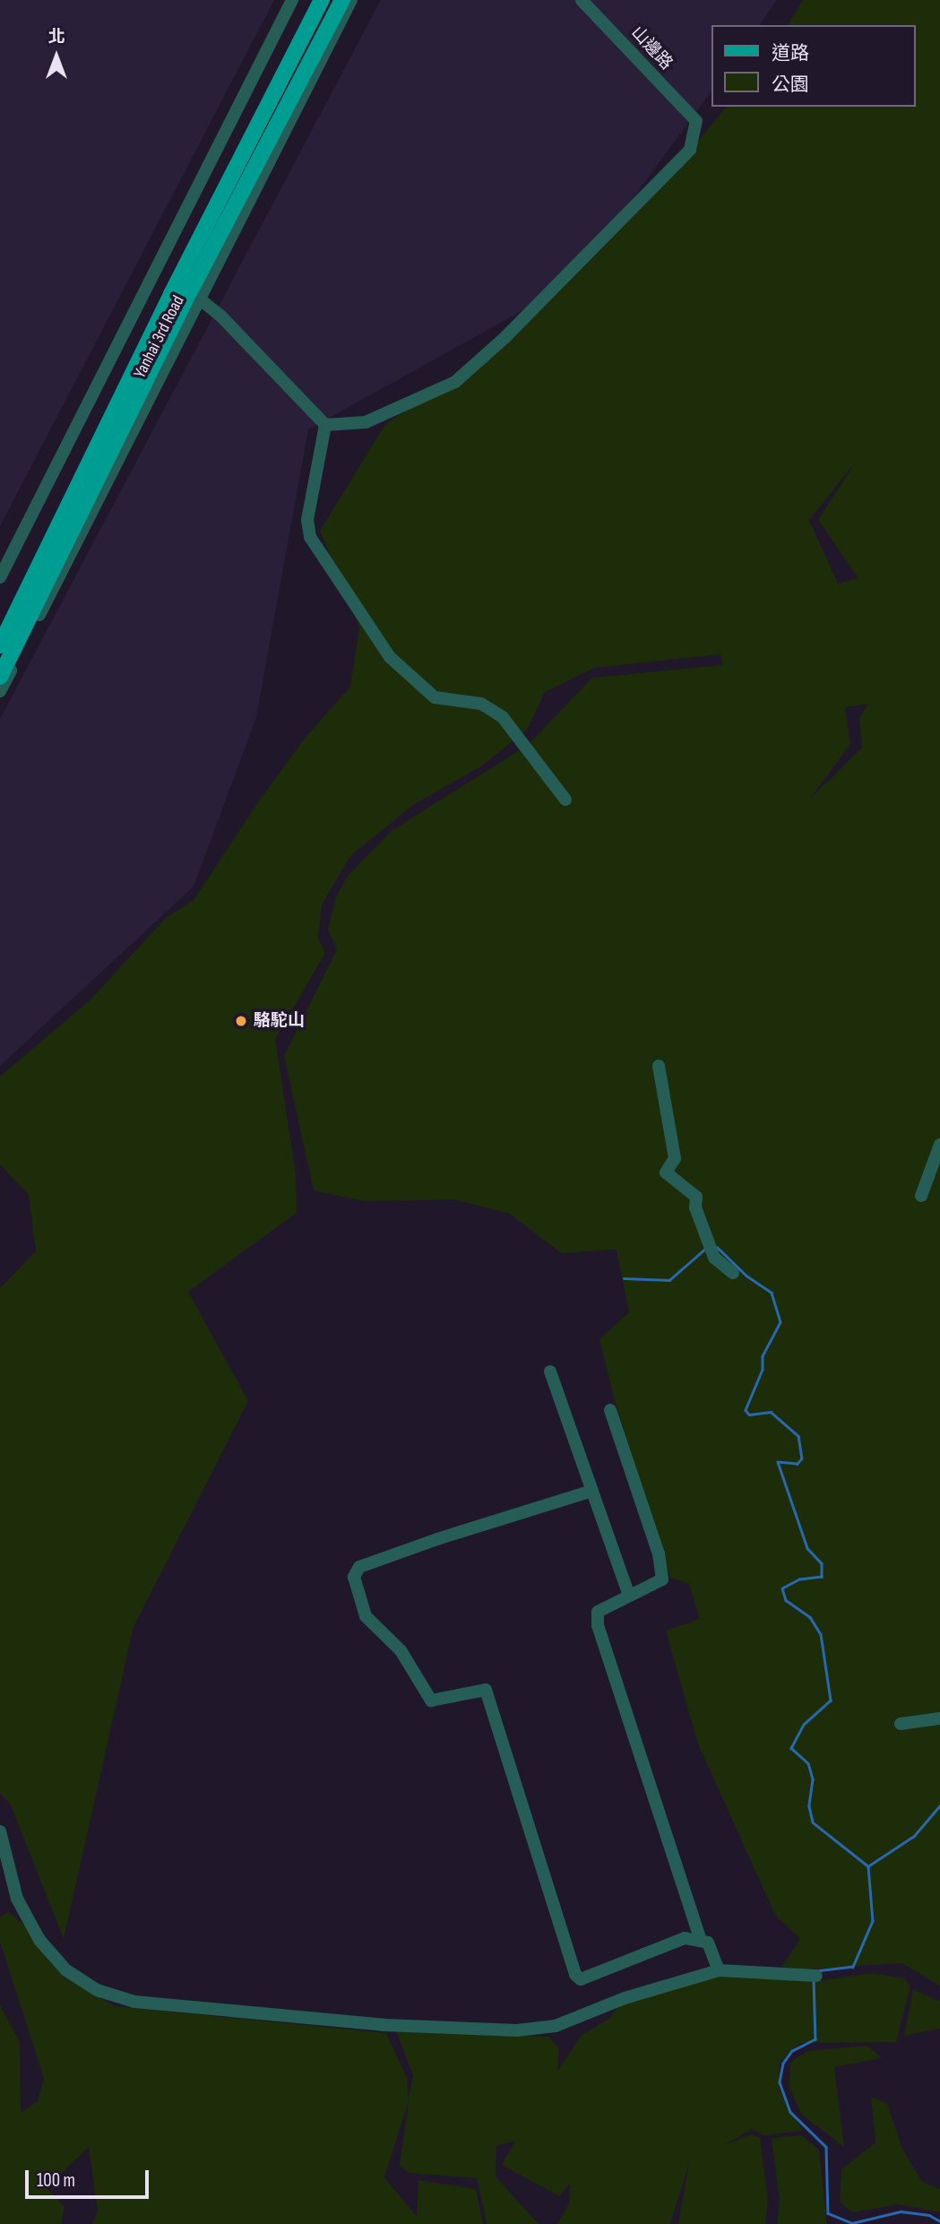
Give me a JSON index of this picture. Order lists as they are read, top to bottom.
{
  "streets": {
    "main road": ["Yanhai 3rd Road"],
    "street": ["山邊路"]
  },
  "places": ["駱駝山"],
  "legend": ["道路", "公園"],
  "scale_bar": "100 m",
  "north": "top"
}
